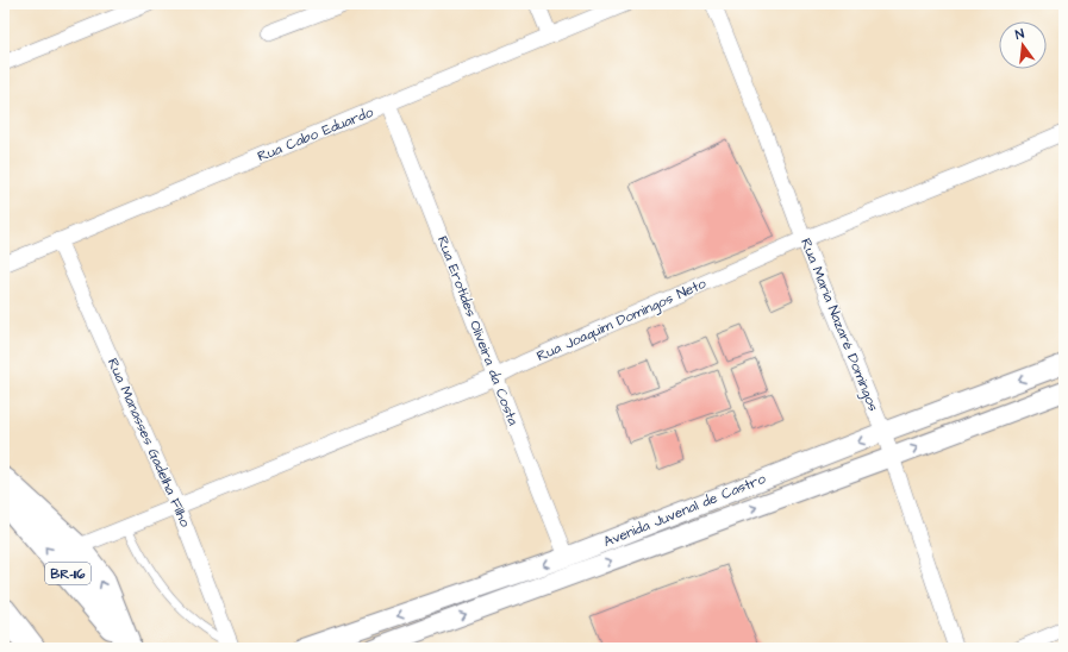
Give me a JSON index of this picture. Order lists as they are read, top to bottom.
{
  "streets": {
    "highway": ["BR-116"],
    "street": [
      "Rua Cabo Eduardo",
      "Rua Joaquim Domingos Neto",
      "Rua Maria Nazaré Domingos",
      "Rua Erotídes Oliveira da Costa",
      "Rua Manasses Gadelha Filho",
      "Avenida Juvenal de Castro"
    ]
  },
  "crossings": [
    ["Rua Cabo Eduardo", "Rua Erotídes Oliveira da Costa"],
    ["Rua Cabo Eduardo", "Rua Manasses Gadelha Filho"],
    ["Rua Joaquim Domingos Neto", "Rua Maria Nazaré Domingos"],
    ["Rua Joaquim Domingos Neto", "Rua Erotídes Oliveira da Costa"],
    ["Rua Joaquim Domingos Neto", "Rua Manasses Gadelha Filho"],
    ["Rua Maria Nazaré Domingos", "Avenida Juvenal de Castro"],
    ["Rua Erotídes Oliveira da Costa", "Avenida Juvenal de Castro"]
  ],
  "north": "top"
}
